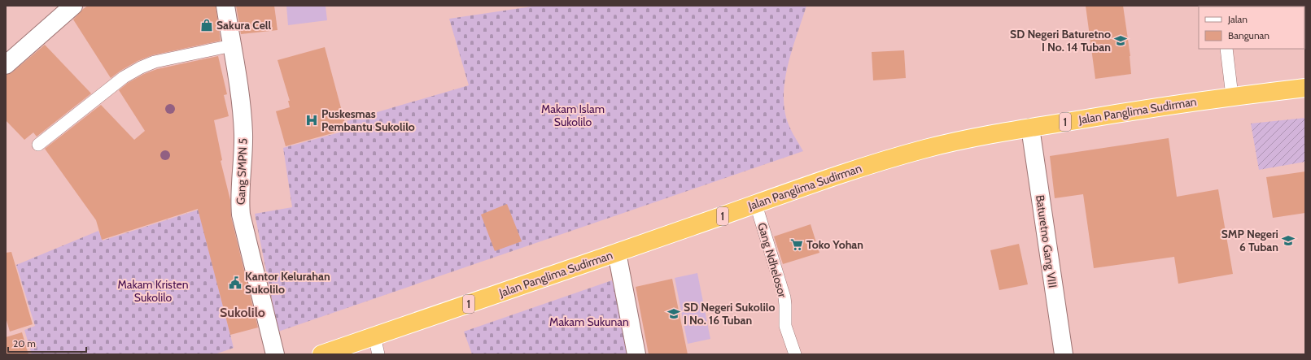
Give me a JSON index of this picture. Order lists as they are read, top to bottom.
{
  "streets": {
    "highway": ["Jalan Panglima Sudirman", "1"],
    "street": ["Gang SMPN 5", "Baturetno Gang VIII"],
    "lane": ["Gang Ndhelosor"]
  },
  "crossings": [
    ["Jalan Panglima Sudirman", "Baturetno Gang VIII"],
    ["Jalan Panglima Sudirman", "Gang Ndhelosor"]
  ],
  "districts": ["Sukolilo"],
  "parks": ["Makam Islam Sukolilo", "Makam Kristen Sukolilo", "Makam Sukunan"],
  "places": {
    "shop": ["Sakura Cell"],
    "school or university": ["SD Negeri Baturetno I No. 14 Tuban", "SMP Negeri 6 Tuban", "SD Negeri Sukolilo I No. 16 Tuban"],
    "hospital": ["Puskesmas Pembantu Sukolilo"],
    "supermarket": ["Toko Yohan"],
    "public building": ["Kantor Kelurahan Sukolilo"]
  },
  "legend": ["Jalan", "Bangunan"],
  "scale_bar": "20 m"
}
